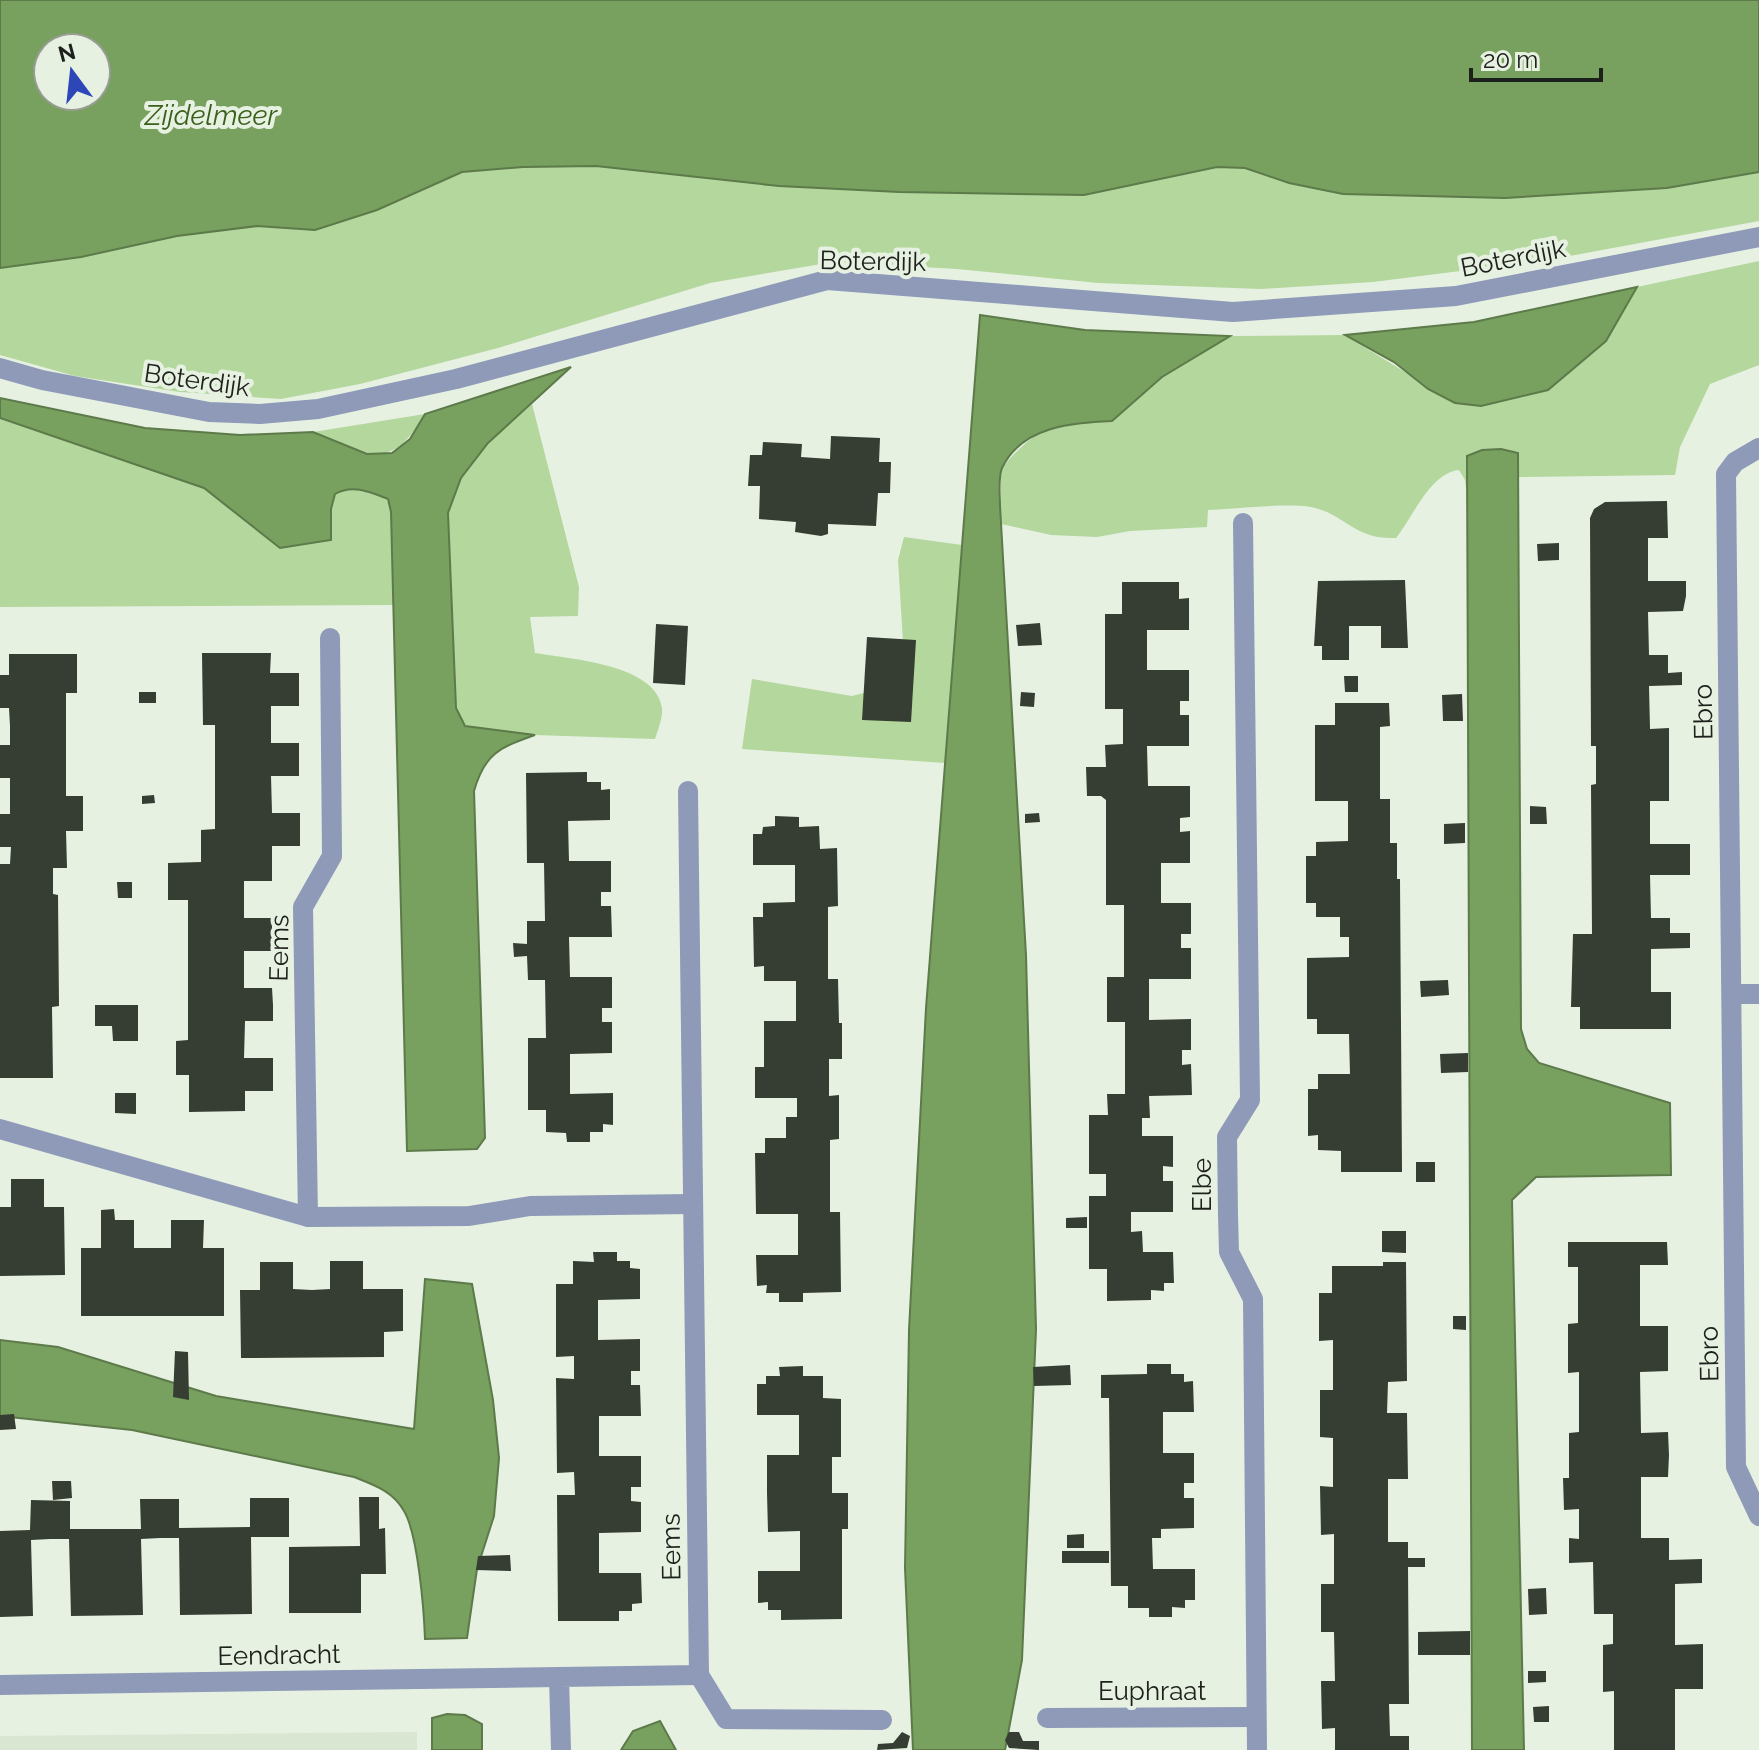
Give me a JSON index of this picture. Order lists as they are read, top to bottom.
{
  "streets": {
    "street": [
      "Boterdijk",
      "Ebro",
      "Eems",
      "Elbe",
      "Eendracht",
      "Euphraat"
    ]
  },
  "crossings": [
    ["Elbe", "Euphraat"]
  ],
  "water": ["Zijdelmeer"],
  "scale_bar": "20 m",
  "north": "top"
}
